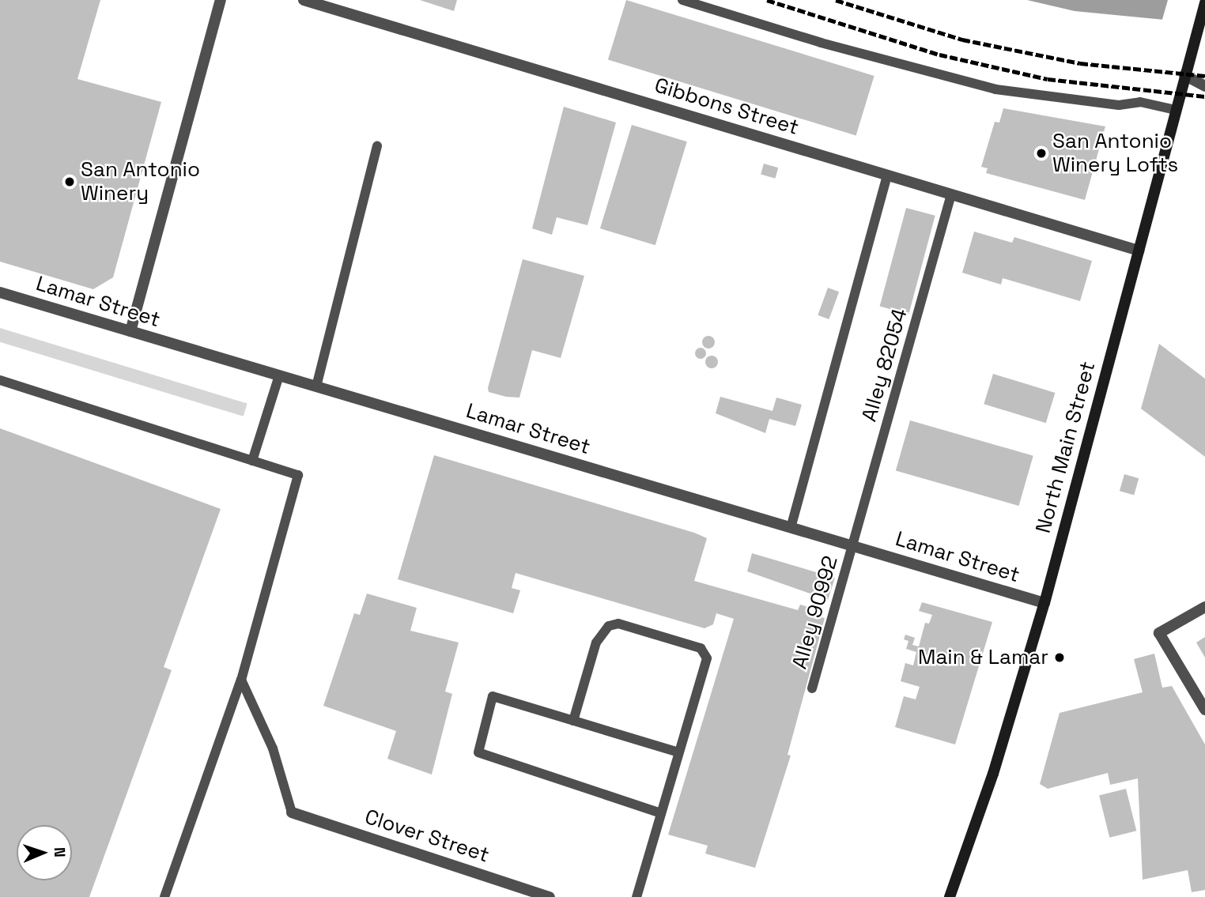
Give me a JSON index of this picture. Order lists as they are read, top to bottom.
{
  "streets": {
    "main road": ["North Main Street"],
    "street": ["Gibbons Street", "Lamar Street", "Clover Street"],
    "lane": ["Alley 82054", "Alley 90992"]
  },
  "crossings": [
    ["Gibbons Street", "Alley 82054"],
    ["Gibbons Street", "North Main Street"],
    ["Lamar Street", "Alley 82054"],
    ["Lamar Street", "North Main Street"],
    ["Lamar Street", "Alley 90992"],
    ["Alley 82054", "Alley 90992"]
  ],
  "places": ["San Antonio Winery Lofts", "San Antonio Winery", "Main & Lamar"],
  "north": "right"
}
